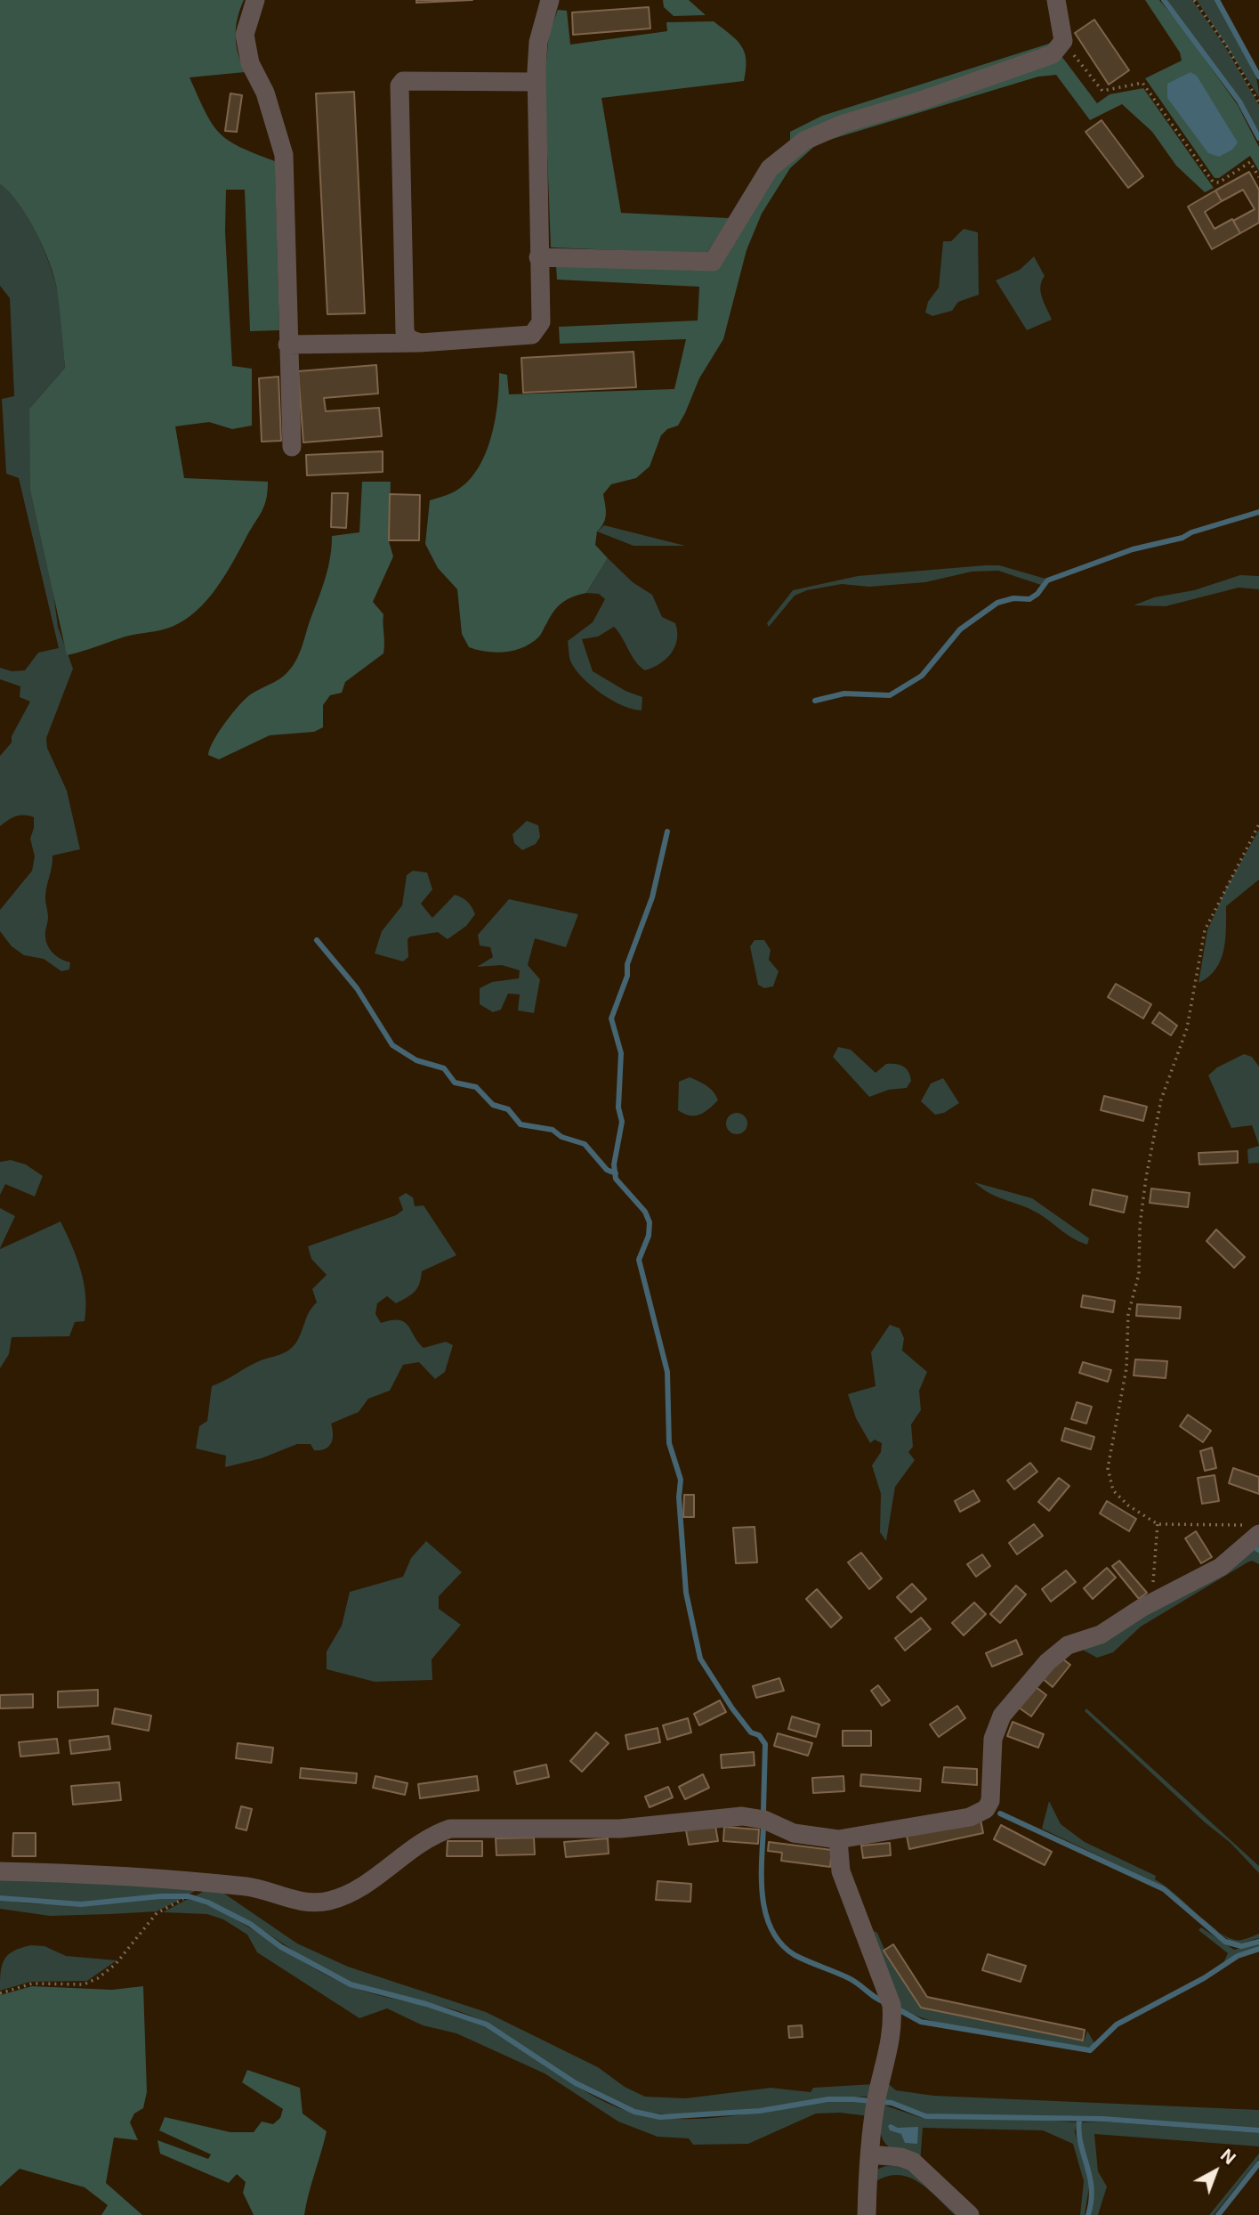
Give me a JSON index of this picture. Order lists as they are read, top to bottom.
{
  "north": "top right"
}
